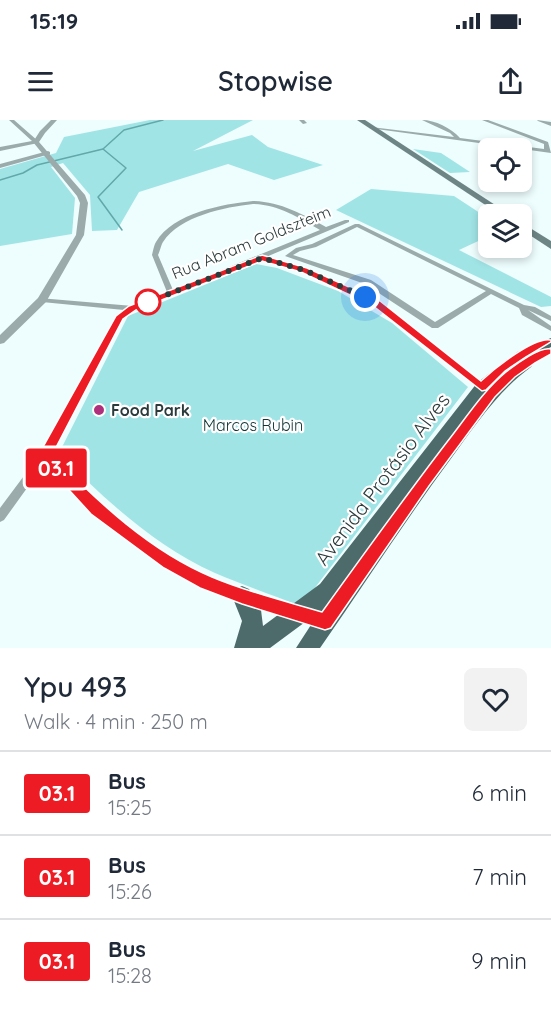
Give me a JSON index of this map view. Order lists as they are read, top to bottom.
{
  "streets": {
    "main road": ["Avenida Protásio Alves"],
    "street": ["Rua Abram Goldszteim"]
  },
  "parks": ["Marcos Rubin"],
  "places": ["Food Park"],
  "lines": ["bus line 03.1"],
  "page": {
    "status": "15:19",
    "header": "Stopwise",
    "on_map": "03.1",
    "heading": ["Ypu 493", "Walk · 4 min · 250 m"],
    "list": [
      {
        "mark": "03.1",
        "name": "Bus",
        "note": "15:25",
        "value": "6 min"
      },
      {
        "mark": "03.1",
        "name": "Bus",
        "note": "15:26",
        "value": "7 min"
      },
      {
        "mark": "03.1",
        "name": "Bus",
        "note": "15:28",
        "value": "9 min"
      }
    ]
  }
}
